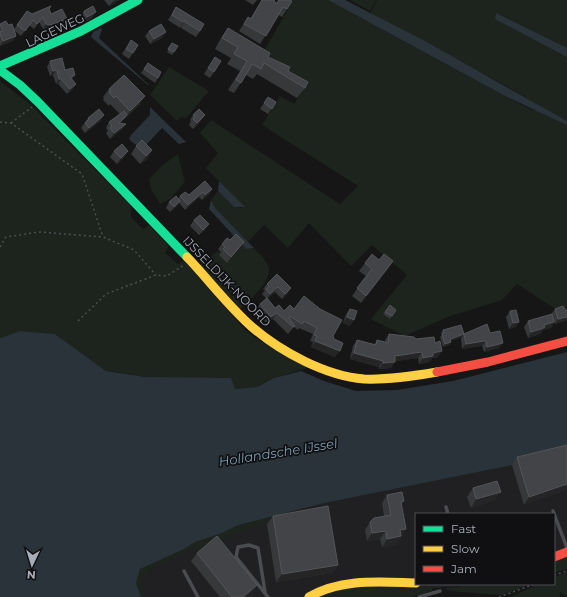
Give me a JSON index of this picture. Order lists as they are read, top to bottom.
{
  "streets": {
    "street": ["LAGEWEG", "IJSSELDIJK-NOORD"]
  },
  "water": ["Hollandsche IJssel"],
  "legend": ["Fast", "Slow", "Jam"],
  "north": "bottom"
}
